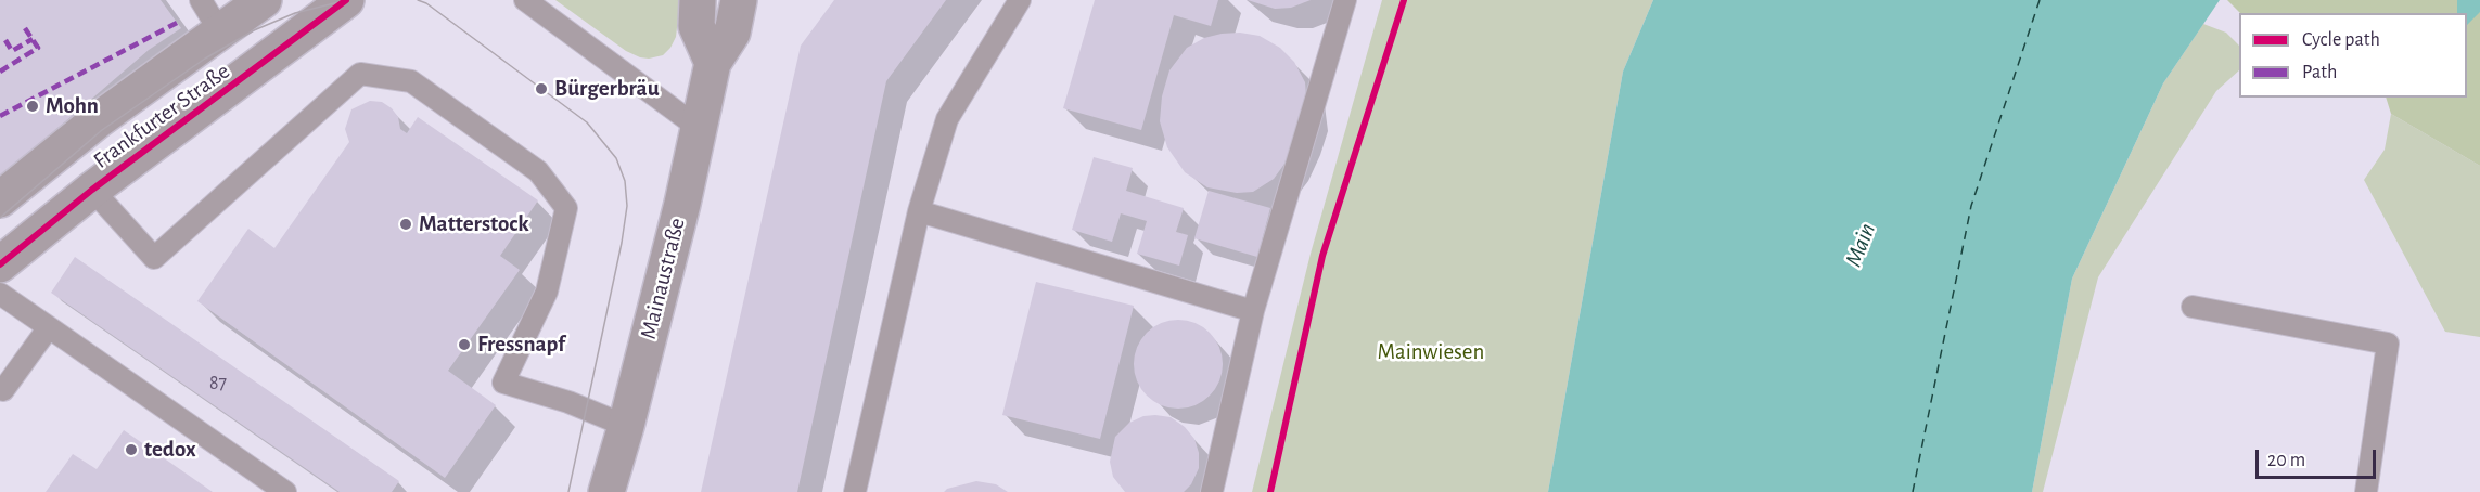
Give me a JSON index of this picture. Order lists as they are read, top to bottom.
{
  "streets": {
    "street": ["Frankfurter Straße", "Mainaustraße"]
  },
  "water": ["Main"],
  "parks": ["Mainwiesen"],
  "places": [
    "Bürgerbräu",
    "Mohn",
    "Matterstock",
    "Fressnapf",
    "tedox"
  ],
  "house_numbers": ["87"],
  "legend": ["Cycle path", "Path"],
  "scale_bar": "20 m"
}
